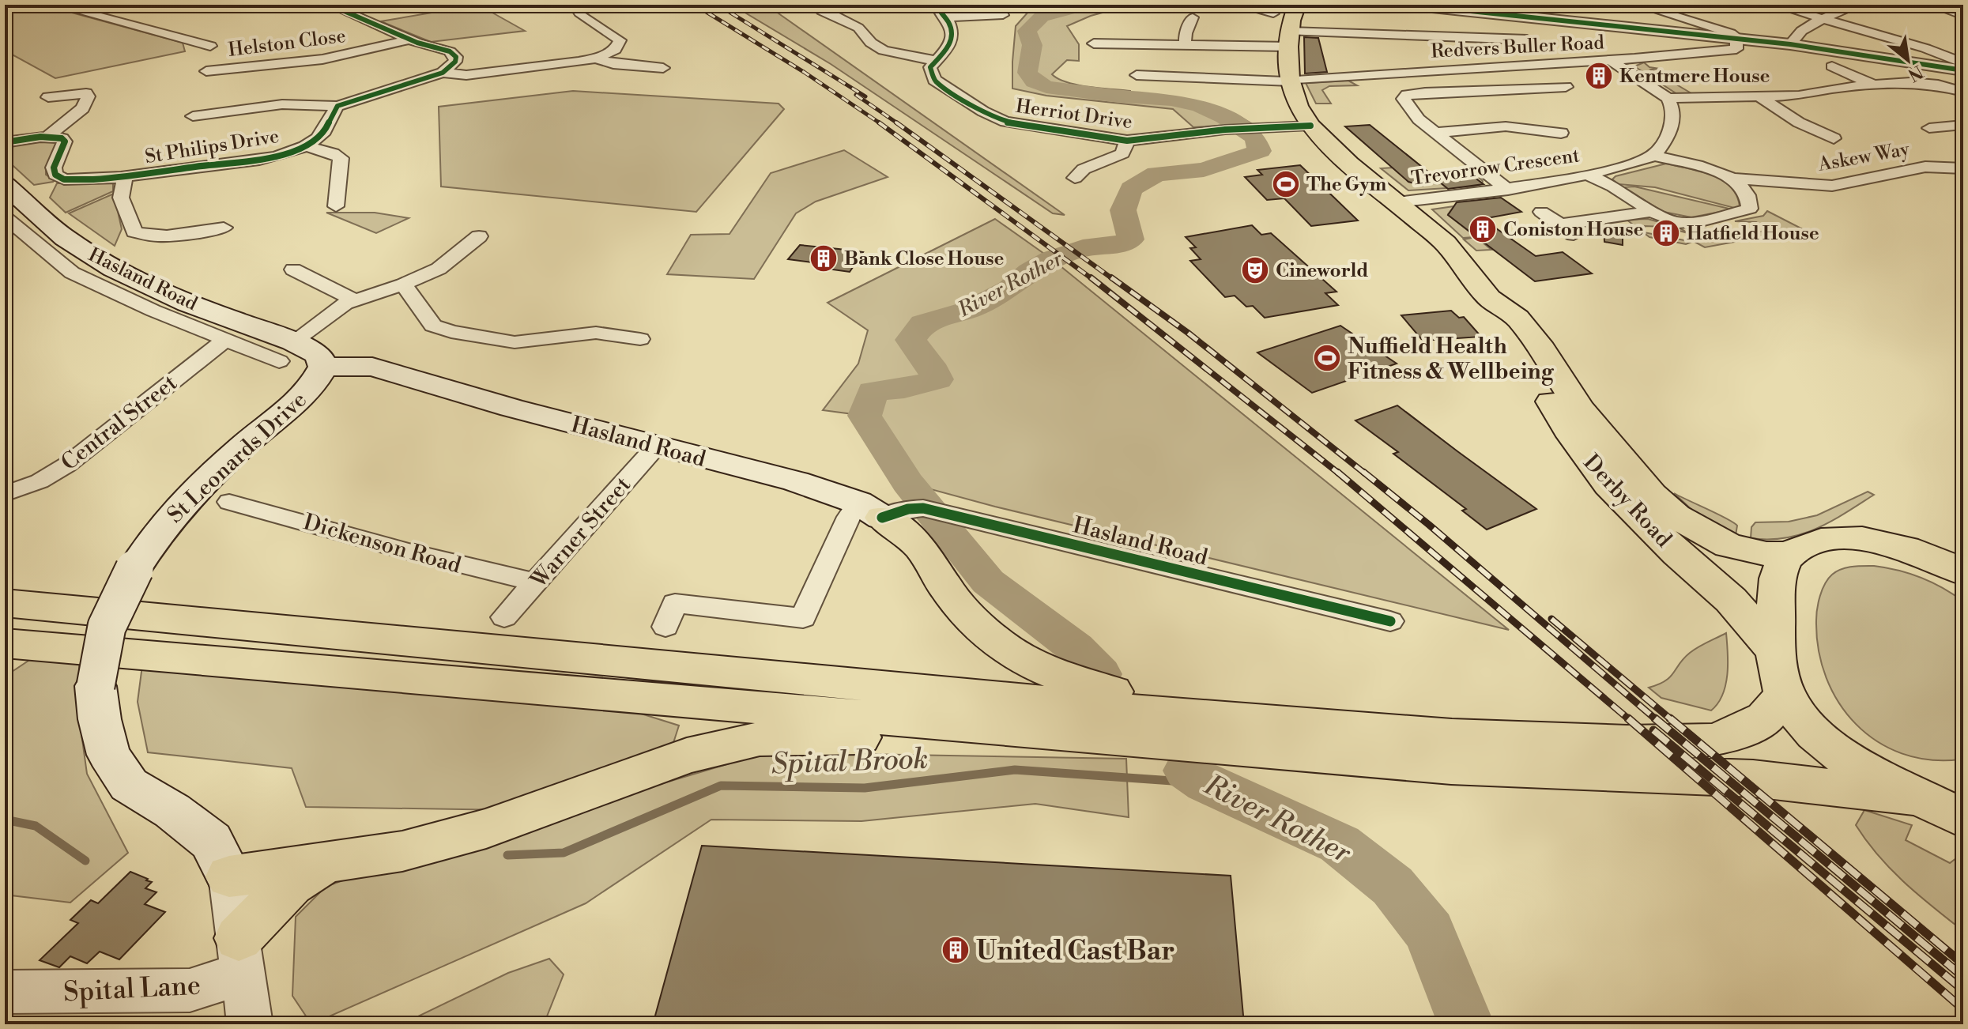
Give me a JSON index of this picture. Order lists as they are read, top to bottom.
{
  "streets": {
    "highway": ["Derby Road"],
    "main road": ["Hasland Road", "St Leonards Drive"],
    "street": [
      "Helston Close",
      "Redvers Buller Road",
      "Herriot Drive",
      "St Philips Drive",
      "Askew Way",
      "Trevorrow Crescent",
      "Central Street",
      "Warner Street",
      "Dickenson Road",
      "Spital Lane"
    ]
  },
  "crossings": [
    ["Redvers Buller Road", "Derby Road"],
    ["Herriot Drive", "Derby Road"],
    ["Askew Way", "Trevorrow Crescent"],
    ["Trevorrow Crescent", "Derby Road"],
    ["Hasland Road", "Central Street"],
    ["Hasland Road", "St Leonards Drive"],
    ["Hasland Road", "Warner Street"],
    ["St Leonards Drive", "Spital Lane"],
    ["Warner Street", "Dickenson Road"]
  ],
  "water": ["River Rother", "Spital Brook"],
  "places": {
    "building": [
      "Kentmere House",
      "Coniston House",
      "Hatfield House",
      "Bank Close House",
      "United Cast Bar"
    ],
    "sports": ["The Gym", "Nuffield Health Fitness & Wellbeing"],
    "theatre": ["Cineworld"]
  },
  "north": "bottom right"
}
